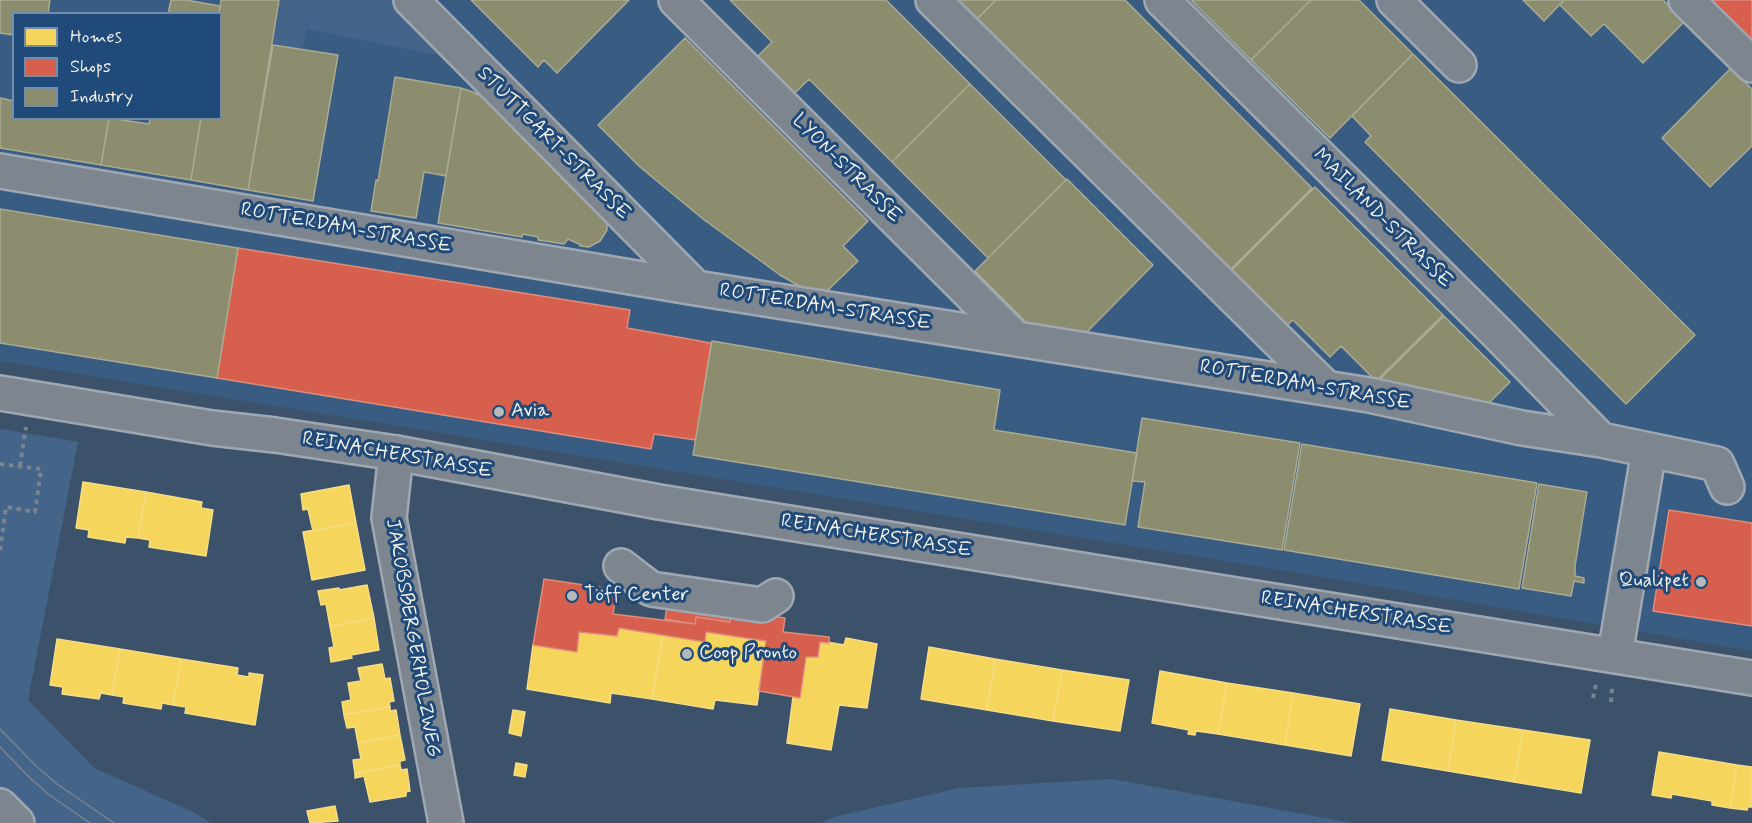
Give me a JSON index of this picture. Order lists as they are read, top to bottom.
{
  "streets": {
    "main road": [
      "STUTTGART-STRASSE",
      "LYON-STRASSE",
      "MAILAND-STRASSE",
      "ROTTERDAM-STRASSE",
      "REINACHERSTRASSE",
      "JAKOBSBERGERHOLZWEG"
    ]
  },
  "crossings": [
    ["STUTTGART-STRASSE", "ROTTERDAM-STRASSE"],
    ["LYON-STRASSE", "ROTTERDAM-STRASSE"],
    ["MAILAND-STRASSE", "ROTTERDAM-STRASSE"],
    ["REINACHERSTRASSE", "JAKOBSBERGERHOLZWEG"]
  ],
  "places": [
    "Avia",
    "Qualipet",
    "Töff Center",
    "Coop Pronto"
  ],
  "legend": ["Homes", "Shops", "Industry"]
}
